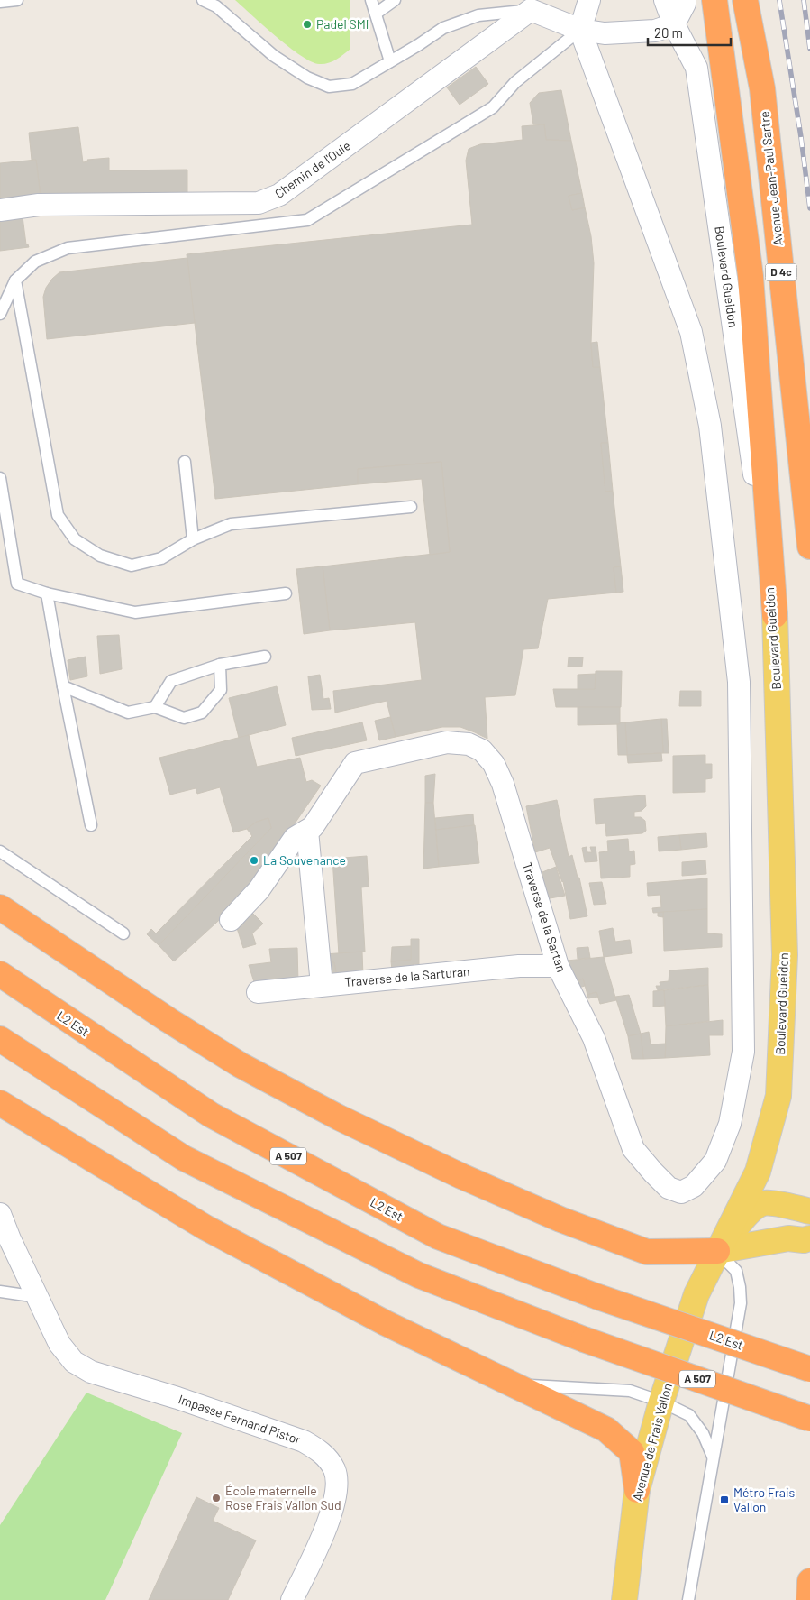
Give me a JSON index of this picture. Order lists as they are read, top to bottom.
{
  "streets": {
    "highway": [
      "Avenue Jean-Paul Sartre",
      "D 4c",
      "L2 Est",
      "A 507"
    ],
    "main road": ["Boulevard Gueidon", "Avenue de Frais Vallon"],
    "street": [
      "Chemin de l'Oule",
      "Traverse de la Sartan",
      "Traverse de la Sarturan",
      "Impasse Fernand Pistor"
    ]
  },
  "crossings": [
    ["Boulevard Gueidon", "Avenue de Frais Vallon"],
    ["Traverse de la Sartan", "Traverse de la Sarturan"]
  ],
  "places": {
    "other": ["Padel SMI", "La Souvenance", "École maternelle Rose Frais Vallon Sud"],
    "transit": ["Métro Frais Vallon"]
  },
  "scale_bar": "20 m"
}
